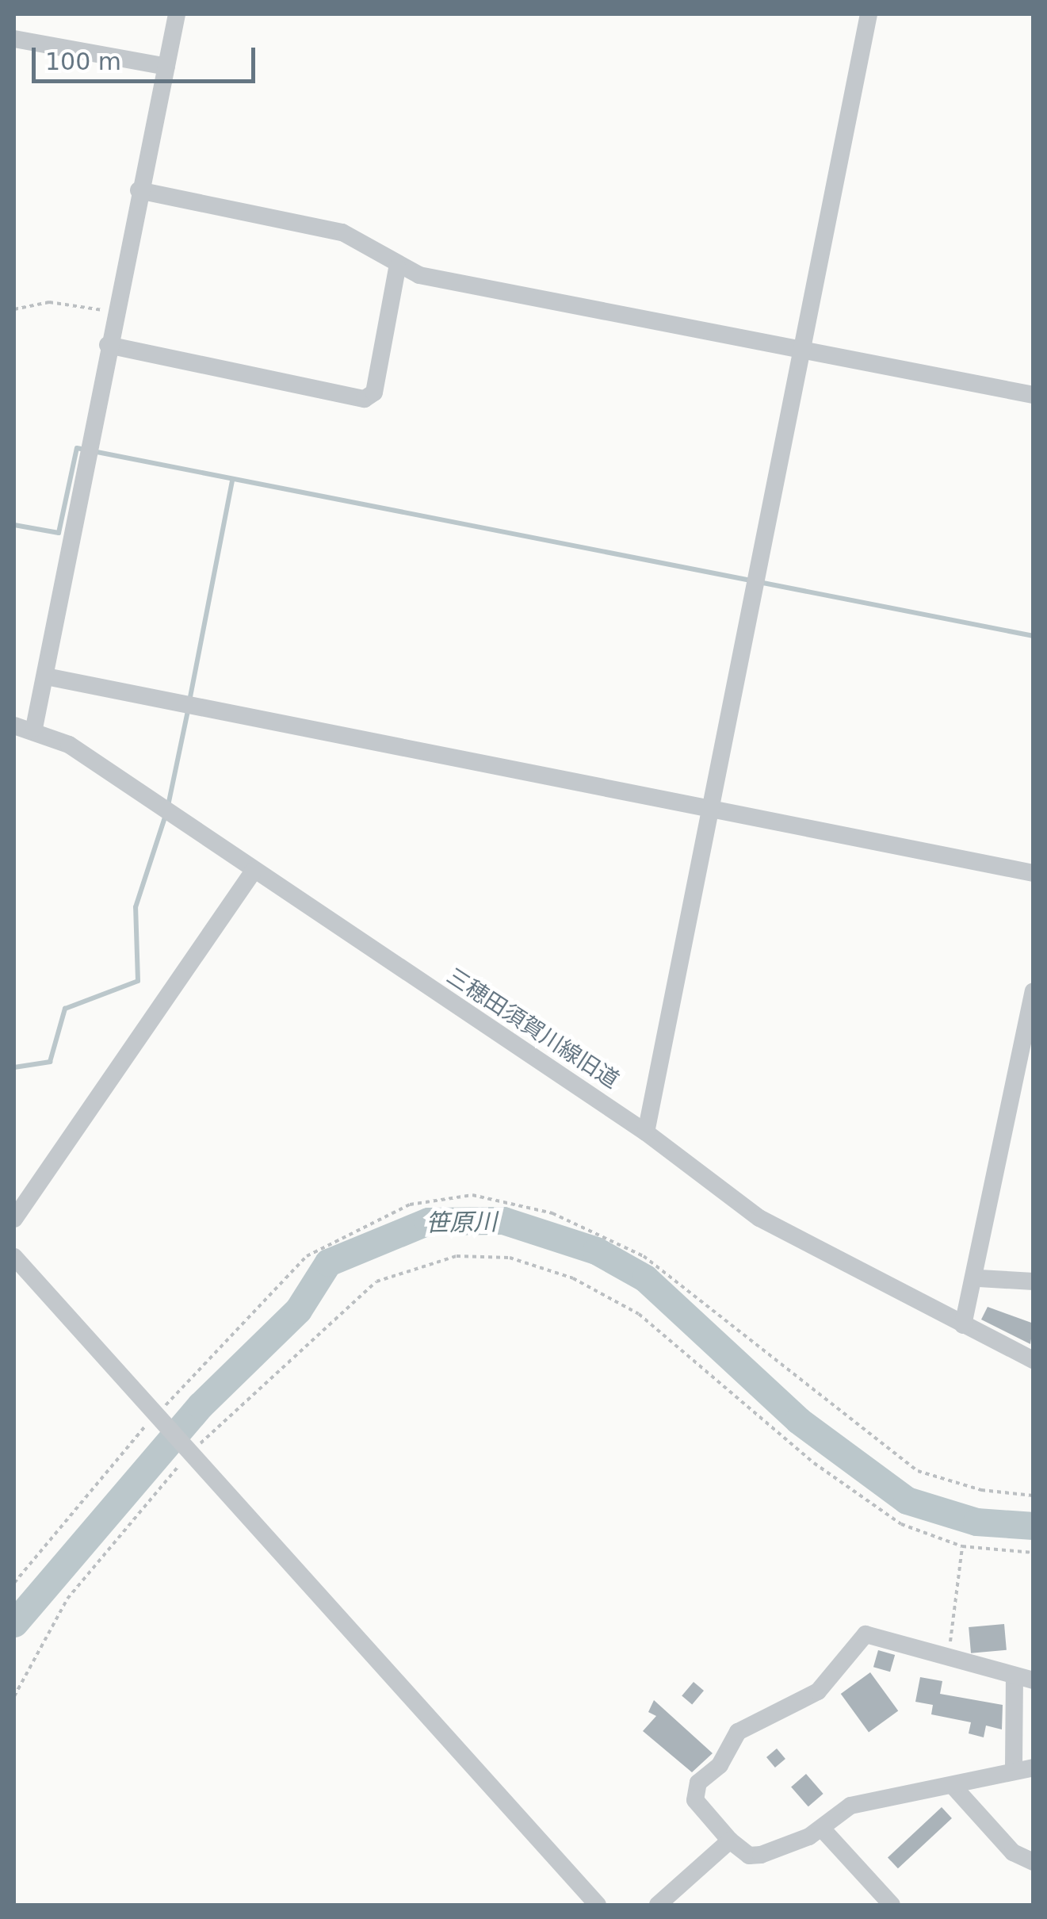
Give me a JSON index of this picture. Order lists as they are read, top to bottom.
{
  "streets": {
    "street": ["三穂田須賀川線旧道"]
  },
  "water": ["笹原川"],
  "scale_bar": "100 m"
}
